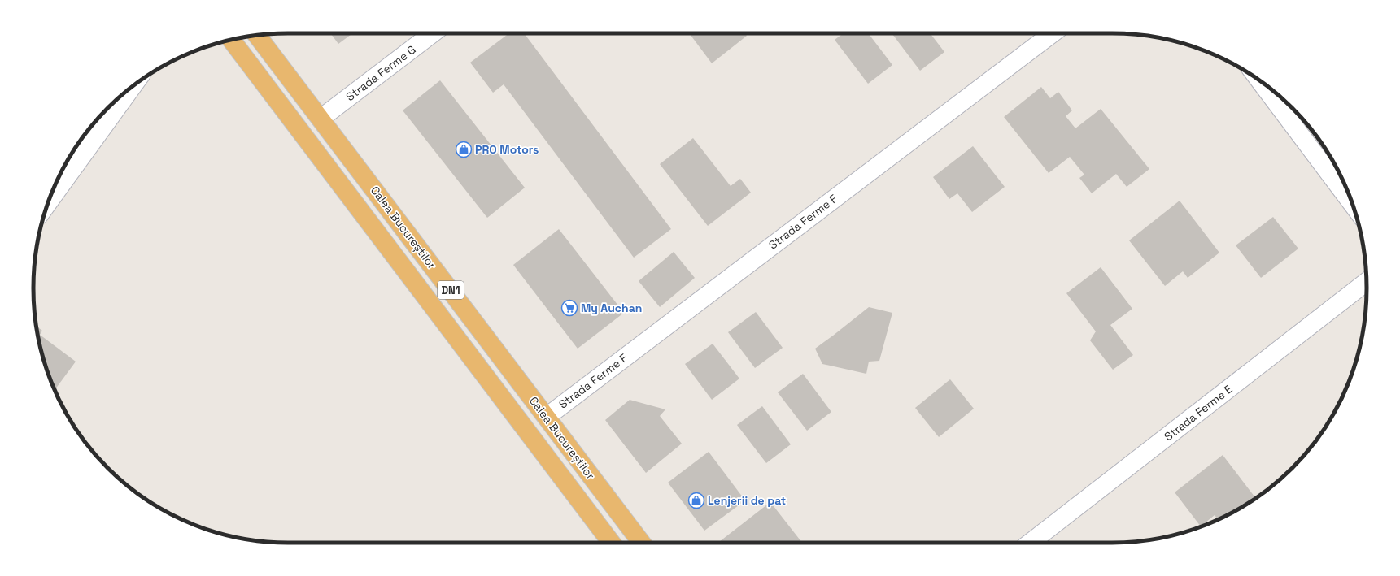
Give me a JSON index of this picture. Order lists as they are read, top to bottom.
{
  "streets": {
    "highway": ["Calea Bucureștilor", "DN1"],
    "street": ["Strada Ferme G", "Strada Ferme F", "Strada Ferme E"]
  },
  "crossings": [
    ["Strada Ferme G", "Calea Bucureștilor"],
    ["Strada Ferme F", "Calea Bucureștilor"]
  ],
  "places": {
    "shop": ["PRO Motors", "Lenjerii de pat"],
    "supermarket": ["My Auchan"]
  }
}
